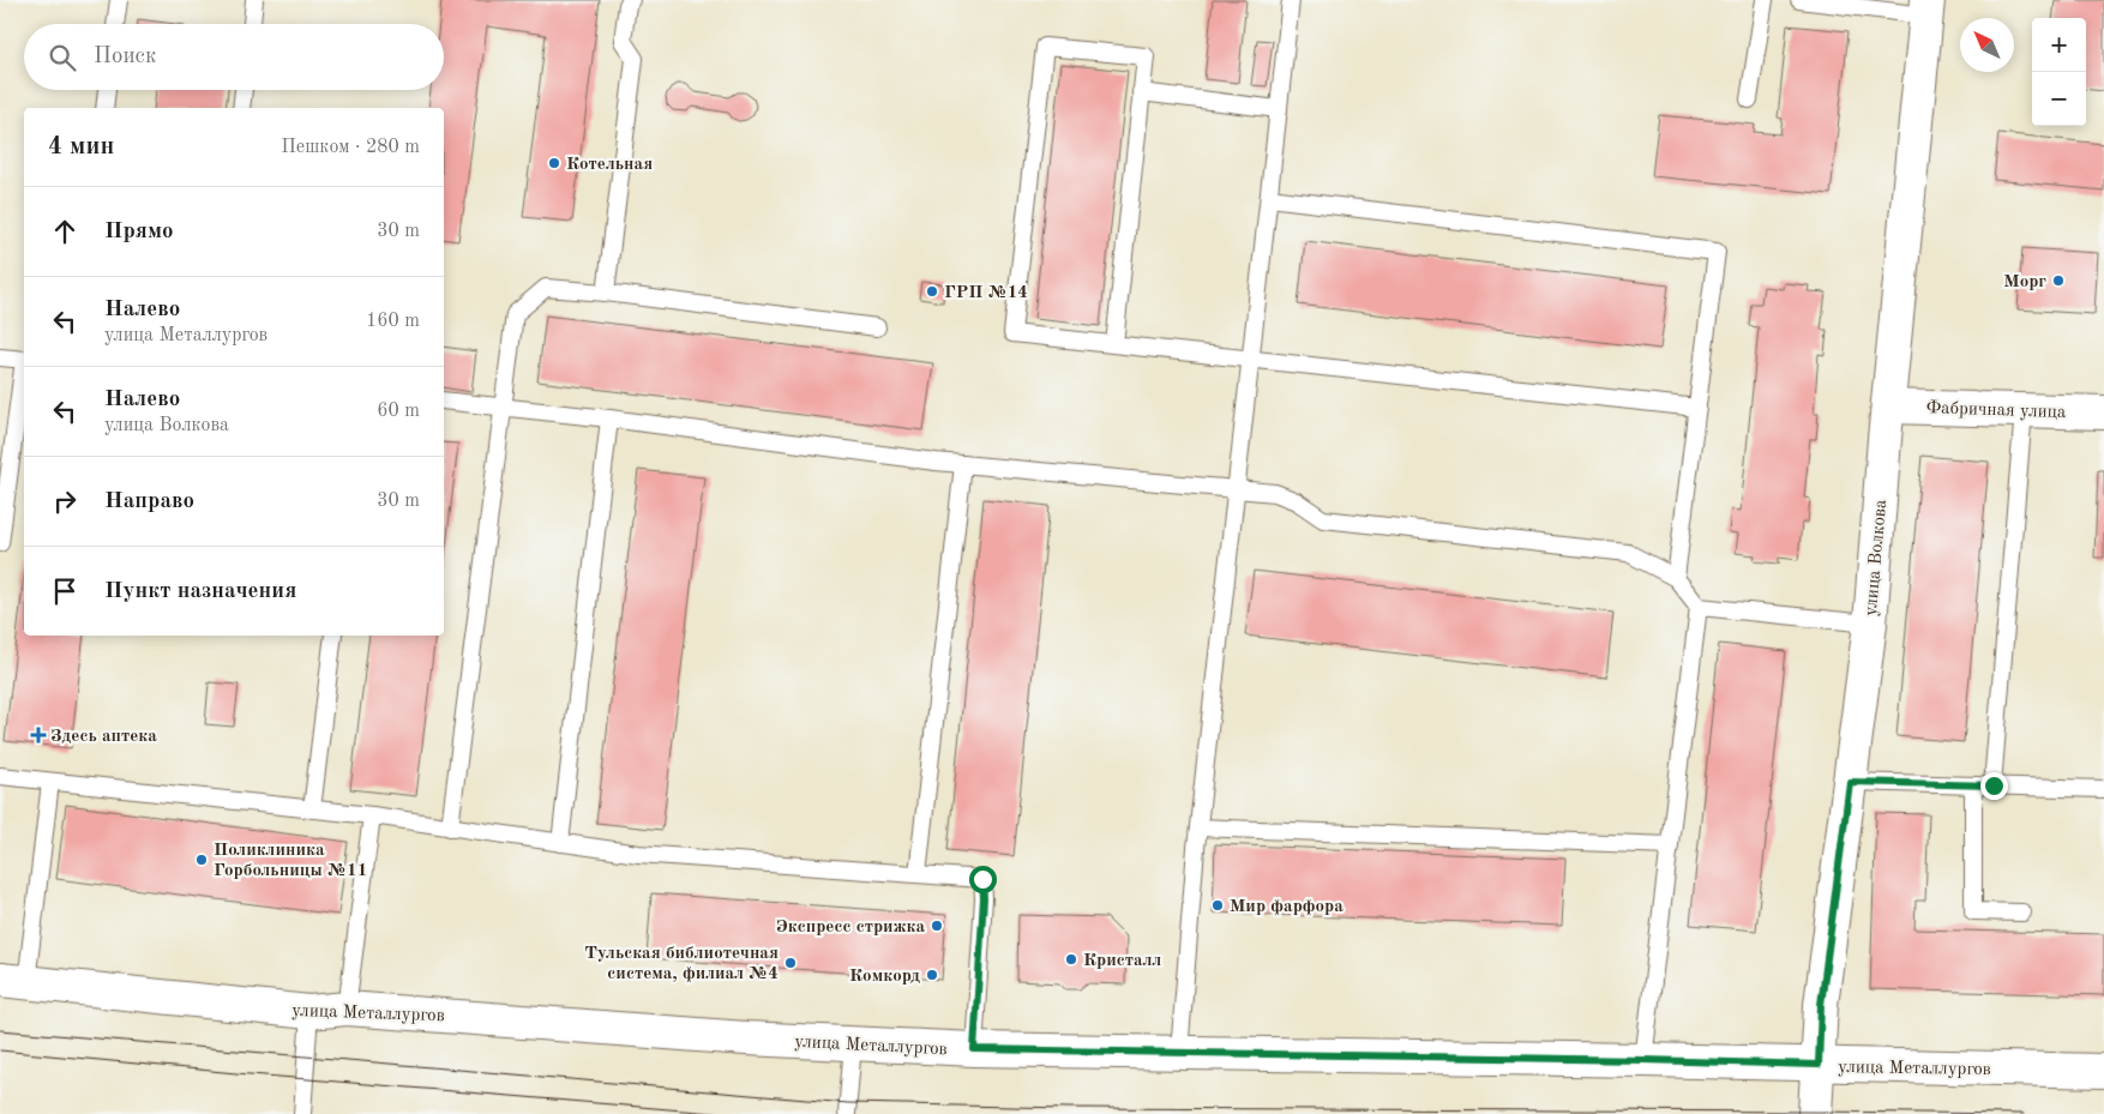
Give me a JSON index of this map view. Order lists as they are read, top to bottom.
{
  "streets": {
    "main road": ["Фабричная улица", "улица Волкова", "улица Металлургов"]
  },
  "crossings": [
    ["Фабричная улица", "улица Волкова"],
    ["улица Волкова", "улица Металлургов"]
  ],
  "places": {
    "other": [
      "Котельная",
      "Морг",
      "ГРП №14",
      "Поликлиника Горбольницы №11",
      "Мир фарфора",
      "Экспресс стрижка",
      "Кристалл",
      "Тульская библиотечная система, филиал №4",
      "Комкорд"
    ],
    "health": ["Здесь аптека"]
  },
  "north": "top left",
  "page": {
    "map_buttons": ["+", "−"],
    "search": "Поиск",
    "heading": ["4 мин", "Пешком · 280 m"],
    "list": [
      ["Прямо", "30 m"],
      ["Налево", "улица Металлургов", "160 m"],
      ["Налево", "улица Волкова", "60 m"],
      ["Направо", "30 m"],
      "Пункт назначения"
    ]
  }
}
